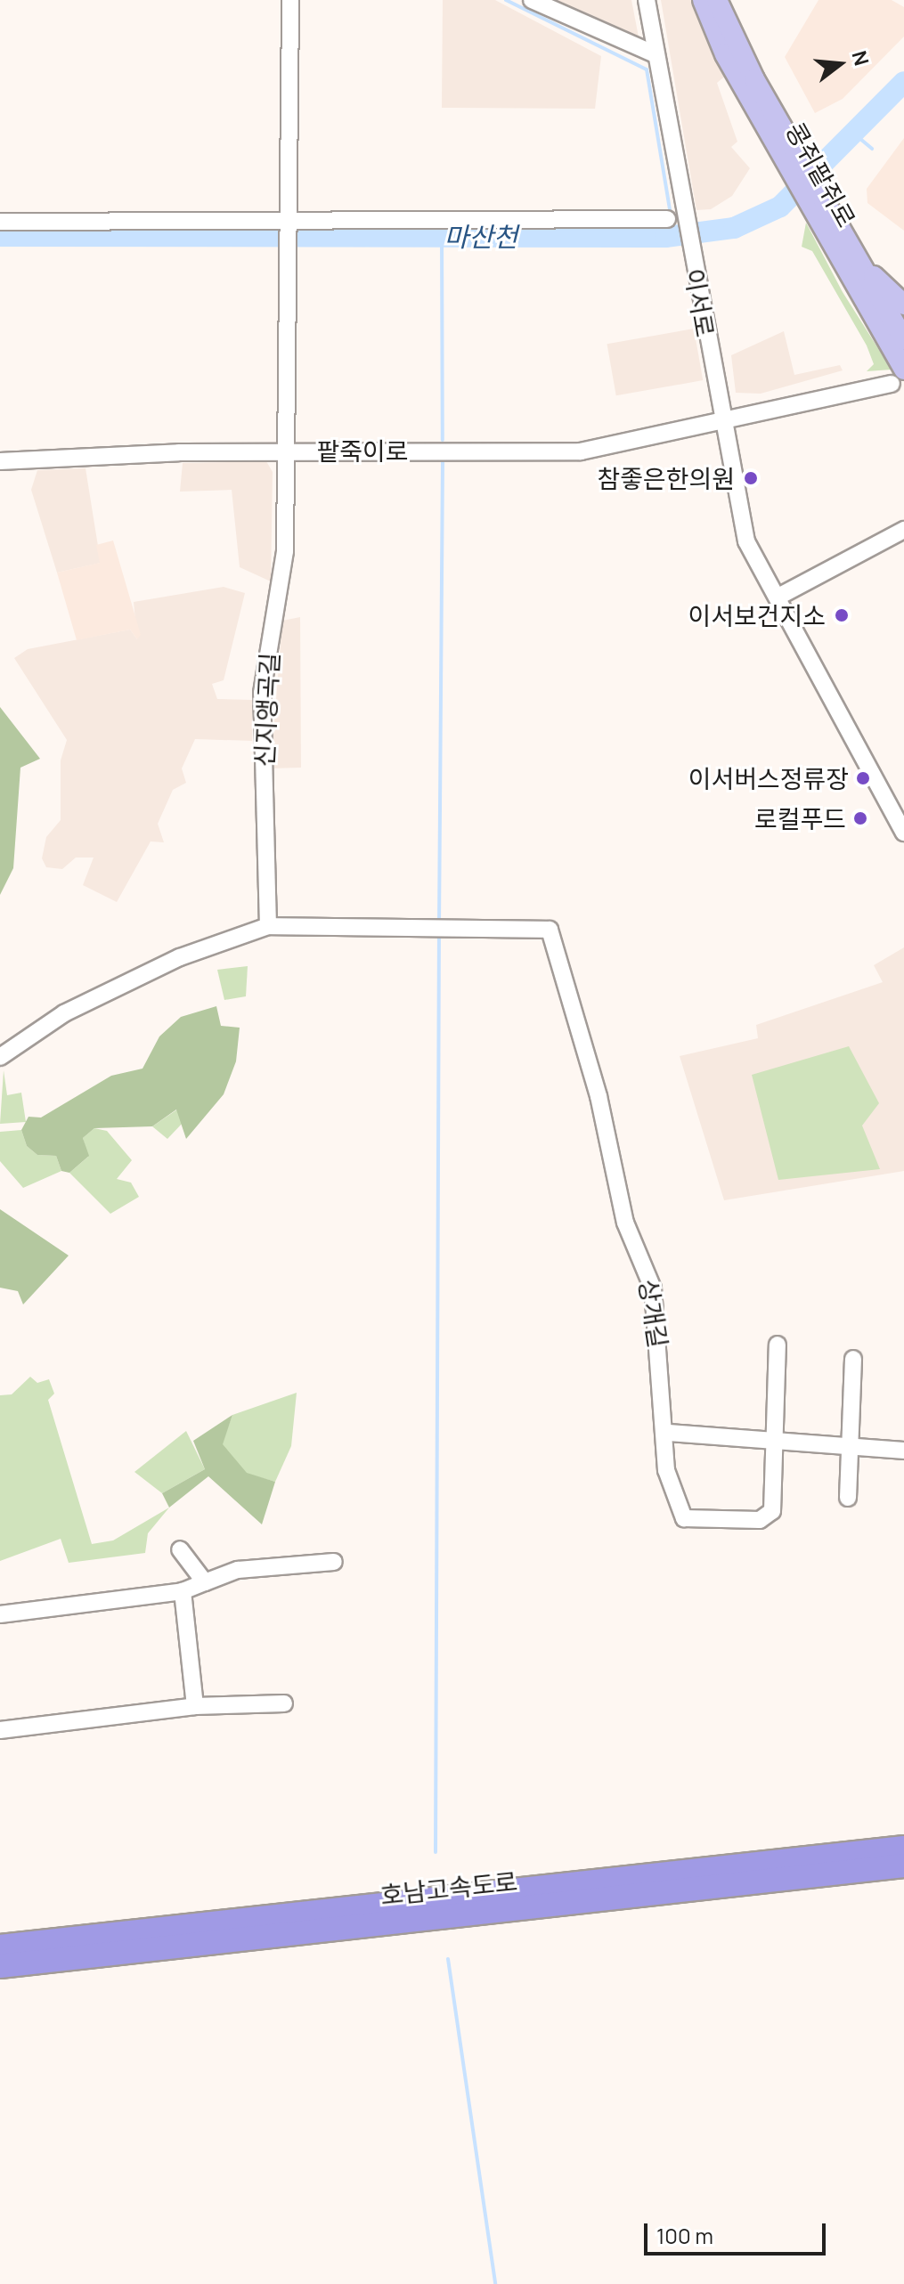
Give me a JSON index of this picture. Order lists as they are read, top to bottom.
{
  "streets": {
    "highway": ["호남고속도로"],
    "main road": ["콩쥐팥쥐로"],
    "street": [
      "이서로",
      "팥죽이로",
      "신지앵곡길",
      "상개길"
    ]
  },
  "crossings": [
    ["콩쥐팥쥐로", "팥죽이로"],
    ["이서로", "팥죽이로"],
    ["팥죽이로", "신지앵곡길"],
    ["신지앵곡길", "상개길"]
  ],
  "water": ["마산천"],
  "places": [
    "참좋은한의원",
    "이서보건지소",
    "이서버스정류장",
    "로컬푸드"
  ],
  "scale_bar": "100 m",
  "north": "right"
}
